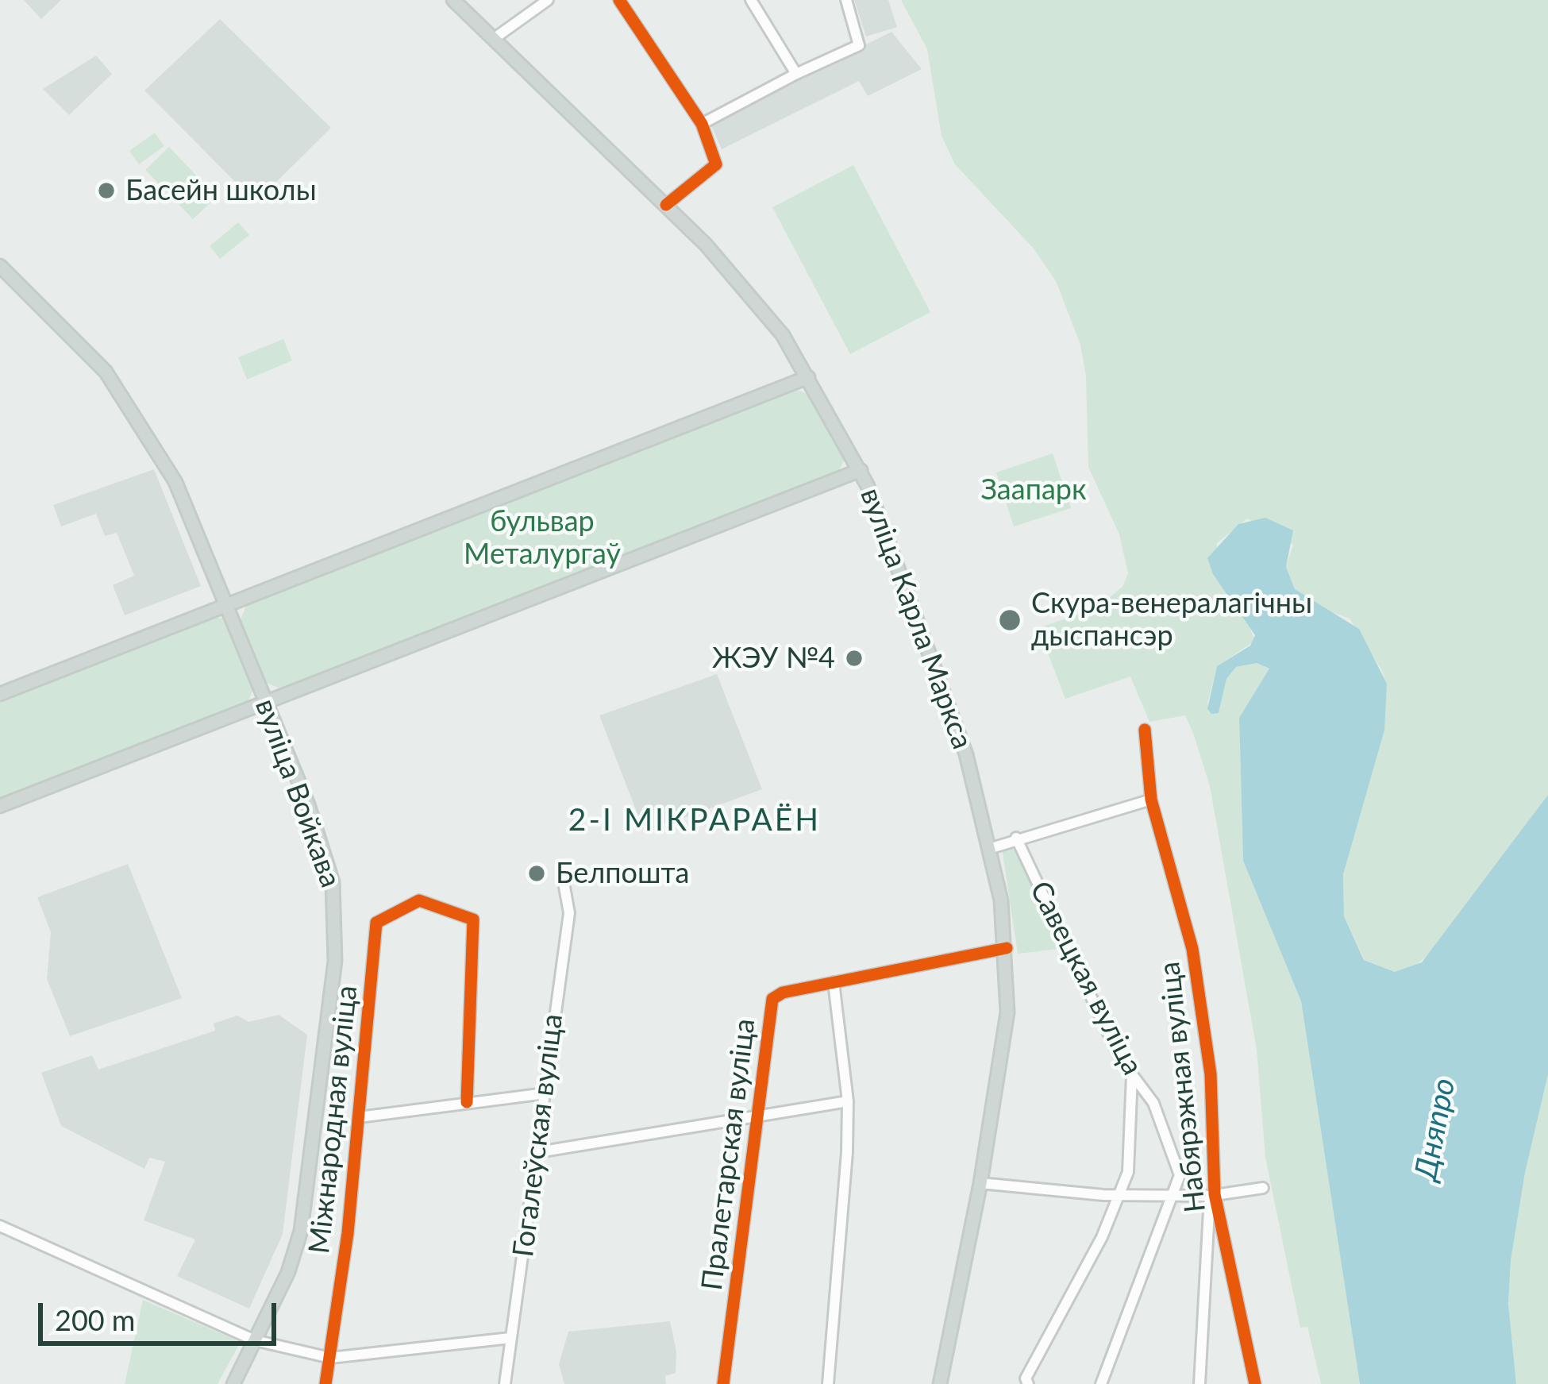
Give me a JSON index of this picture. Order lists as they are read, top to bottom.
{
  "streets": {
    "main road": ["вуліца Карла Маркса", "вуліца Войкава"],
    "street": [
      "Савецкая вуліца",
      "Набярэжная вуліца",
      "Міжнародная вуліца",
      "Гогалеўская вуліца",
      "Пралетарская вуліца"
    ]
  },
  "crossings": [
    ["вуліца Карла Маркса", "Пралетарская вуліца"]
  ],
  "districts": ["2-І МІКРАРАЁН"],
  "water": ["Дняпро"],
  "parks": ["Заапарк", "бульвар Металургаў"],
  "places": [
    "Басейн школы",
    "Скура-венералагічны дыспансэр",
    "ЖЭУ №4",
    "Белпошта"
  ],
  "scale_bar": "200 m"
}
